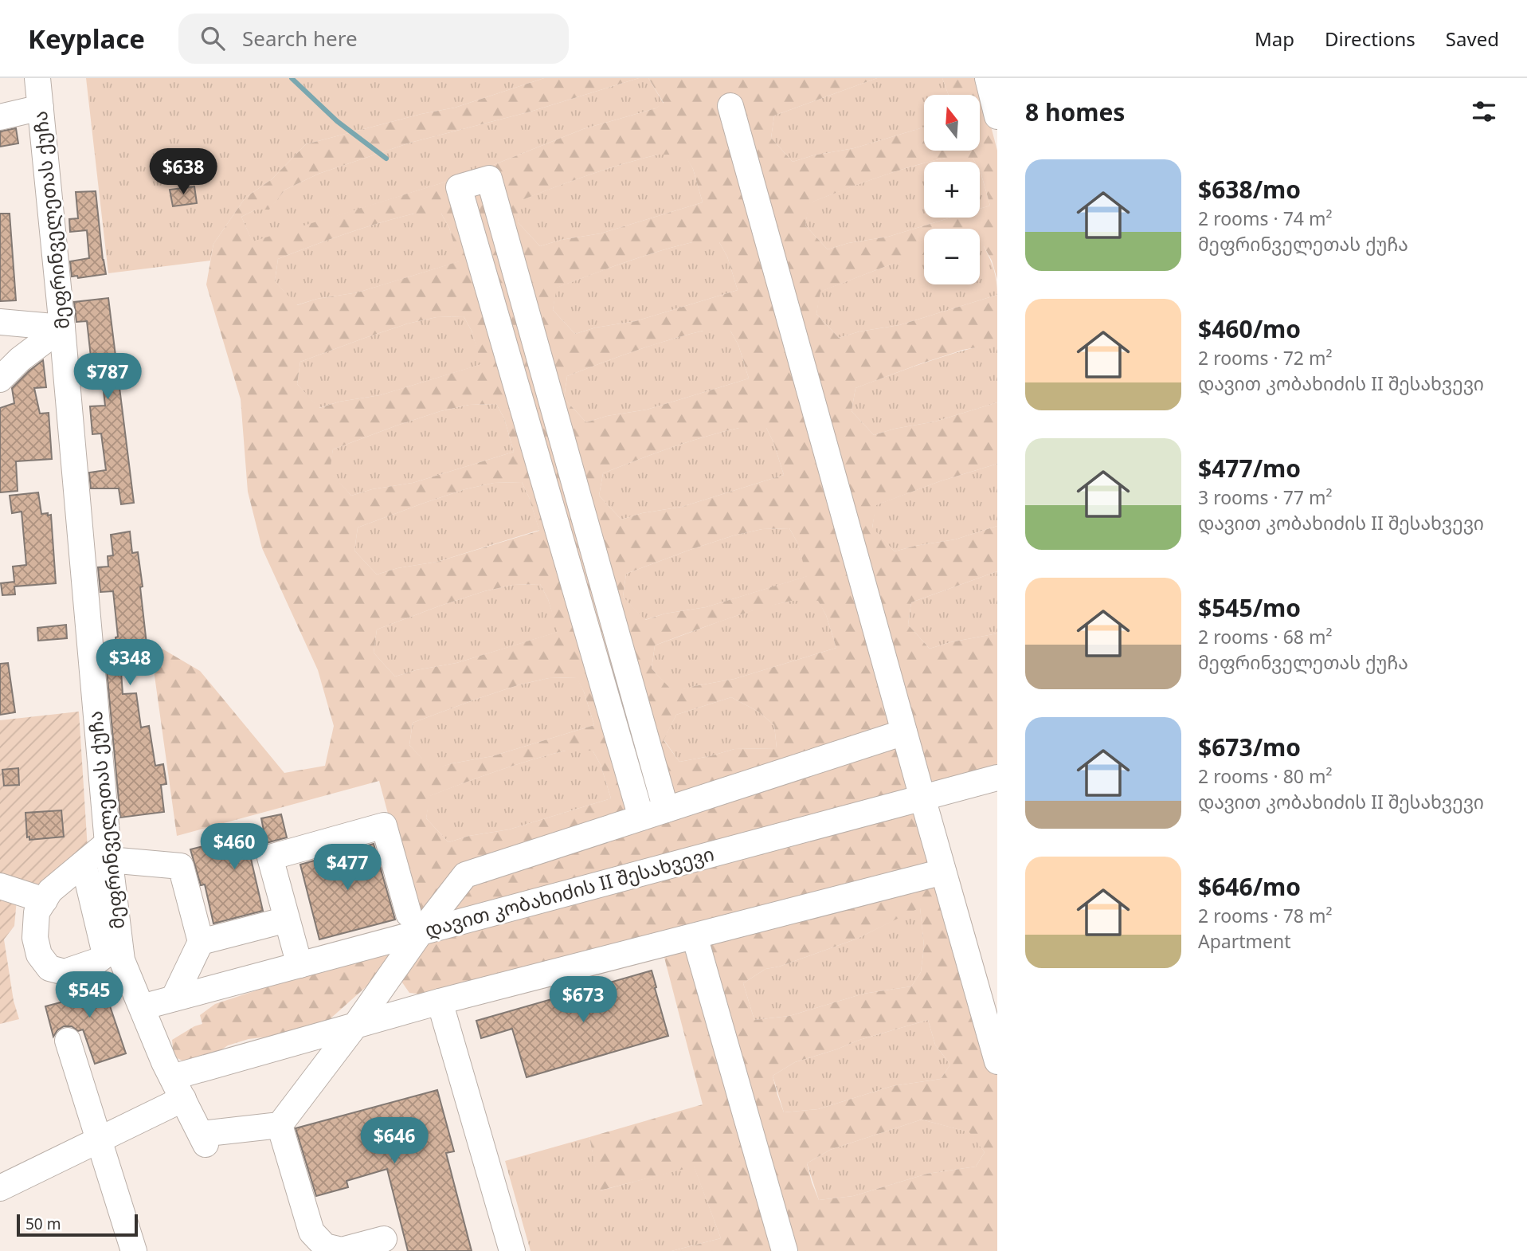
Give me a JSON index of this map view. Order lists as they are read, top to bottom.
{
  "streets": {
    "street": ["მეფრინველეთას ქუჩა", "დავით კობახიძის II შესახვევი"]
  },
  "crossings": [
    ["მეფრინველეთას ქუჩა", "დავით კობახიძის II შესახვევი"]
  ],
  "scale_bar": "50 m",
  "north": "top",
  "page": {
    "header": "Keyplace",
    "search": "Search here",
    "nav": ["Map", "Directions", "Saved"],
    "heading": "8 homes",
    "map_buttons": ["+", "−"],
    "list": [
      {
        "name": "$638/mo",
        "note": "2 rooms · 74 m² · მეფრინველეთას ქუჩა"
      },
      {
        "name": "$460/mo",
        "note": "2 rooms · 72 m² · დავით კობახიძის II შესახვევი"
      },
      {
        "name": "$477/mo",
        "note": "3 rooms · 77 m² · დავით კობახიძის II შესახვევი"
      },
      {
        "name": "$545/mo",
        "note": "2 rooms · 68 m² · მეფრინველეთას ქუჩა"
      },
      {
        "name": "$673/mo",
        "note": "2 rooms · 80 m² · დავით კობახიძის II შესახვევი"
      },
      {
        "name": "$646/mo",
        "note": "2 rooms · 78 m² · Apartment"
      }
    ],
    "price": [
      "$638",
      "$787",
      "$348",
      "$460",
      "$477",
      "$545",
      "$673",
      "$646"
    ],
    "scale": "50 m"
  }
}
